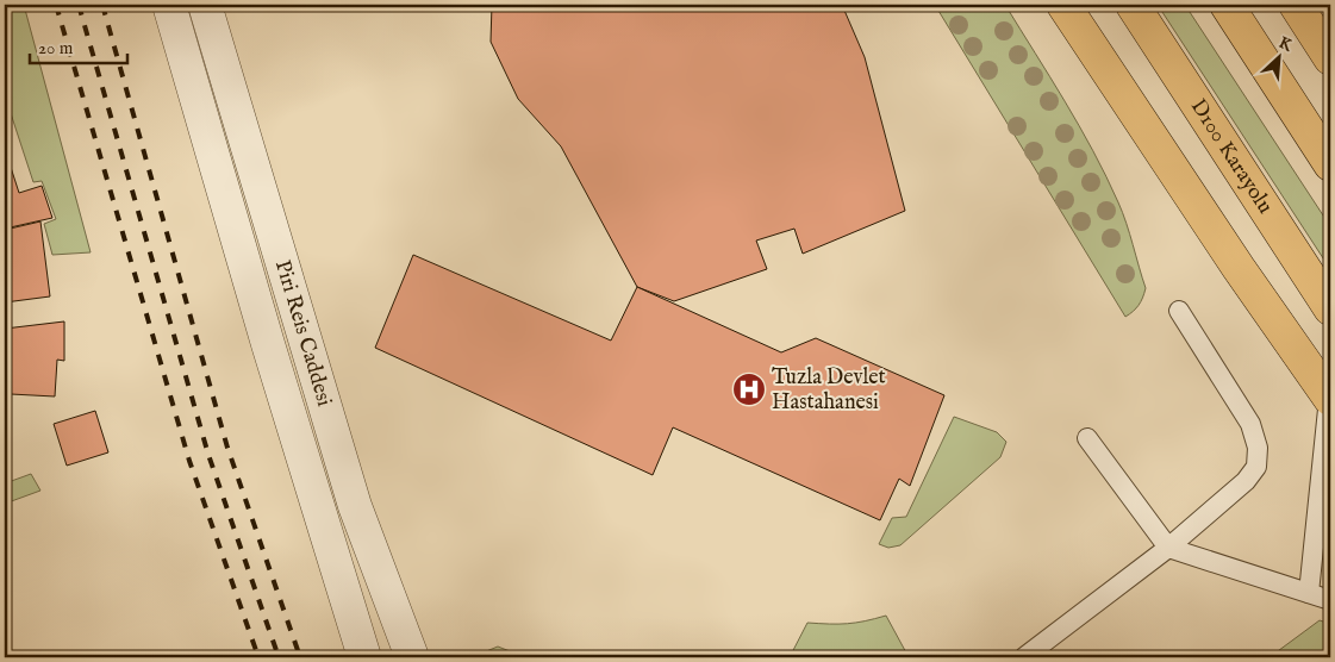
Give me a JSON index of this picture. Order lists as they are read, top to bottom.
{
  "streets": {
    "highway": ["D100 Karayolu"],
    "street": ["Piri Reis Caddesi"]
  },
  "places": {
    "hospital": ["Tuzla Devlet Hastahanesi"]
  },
  "scale_bar": "20 m",
  "north": "top right"
}
